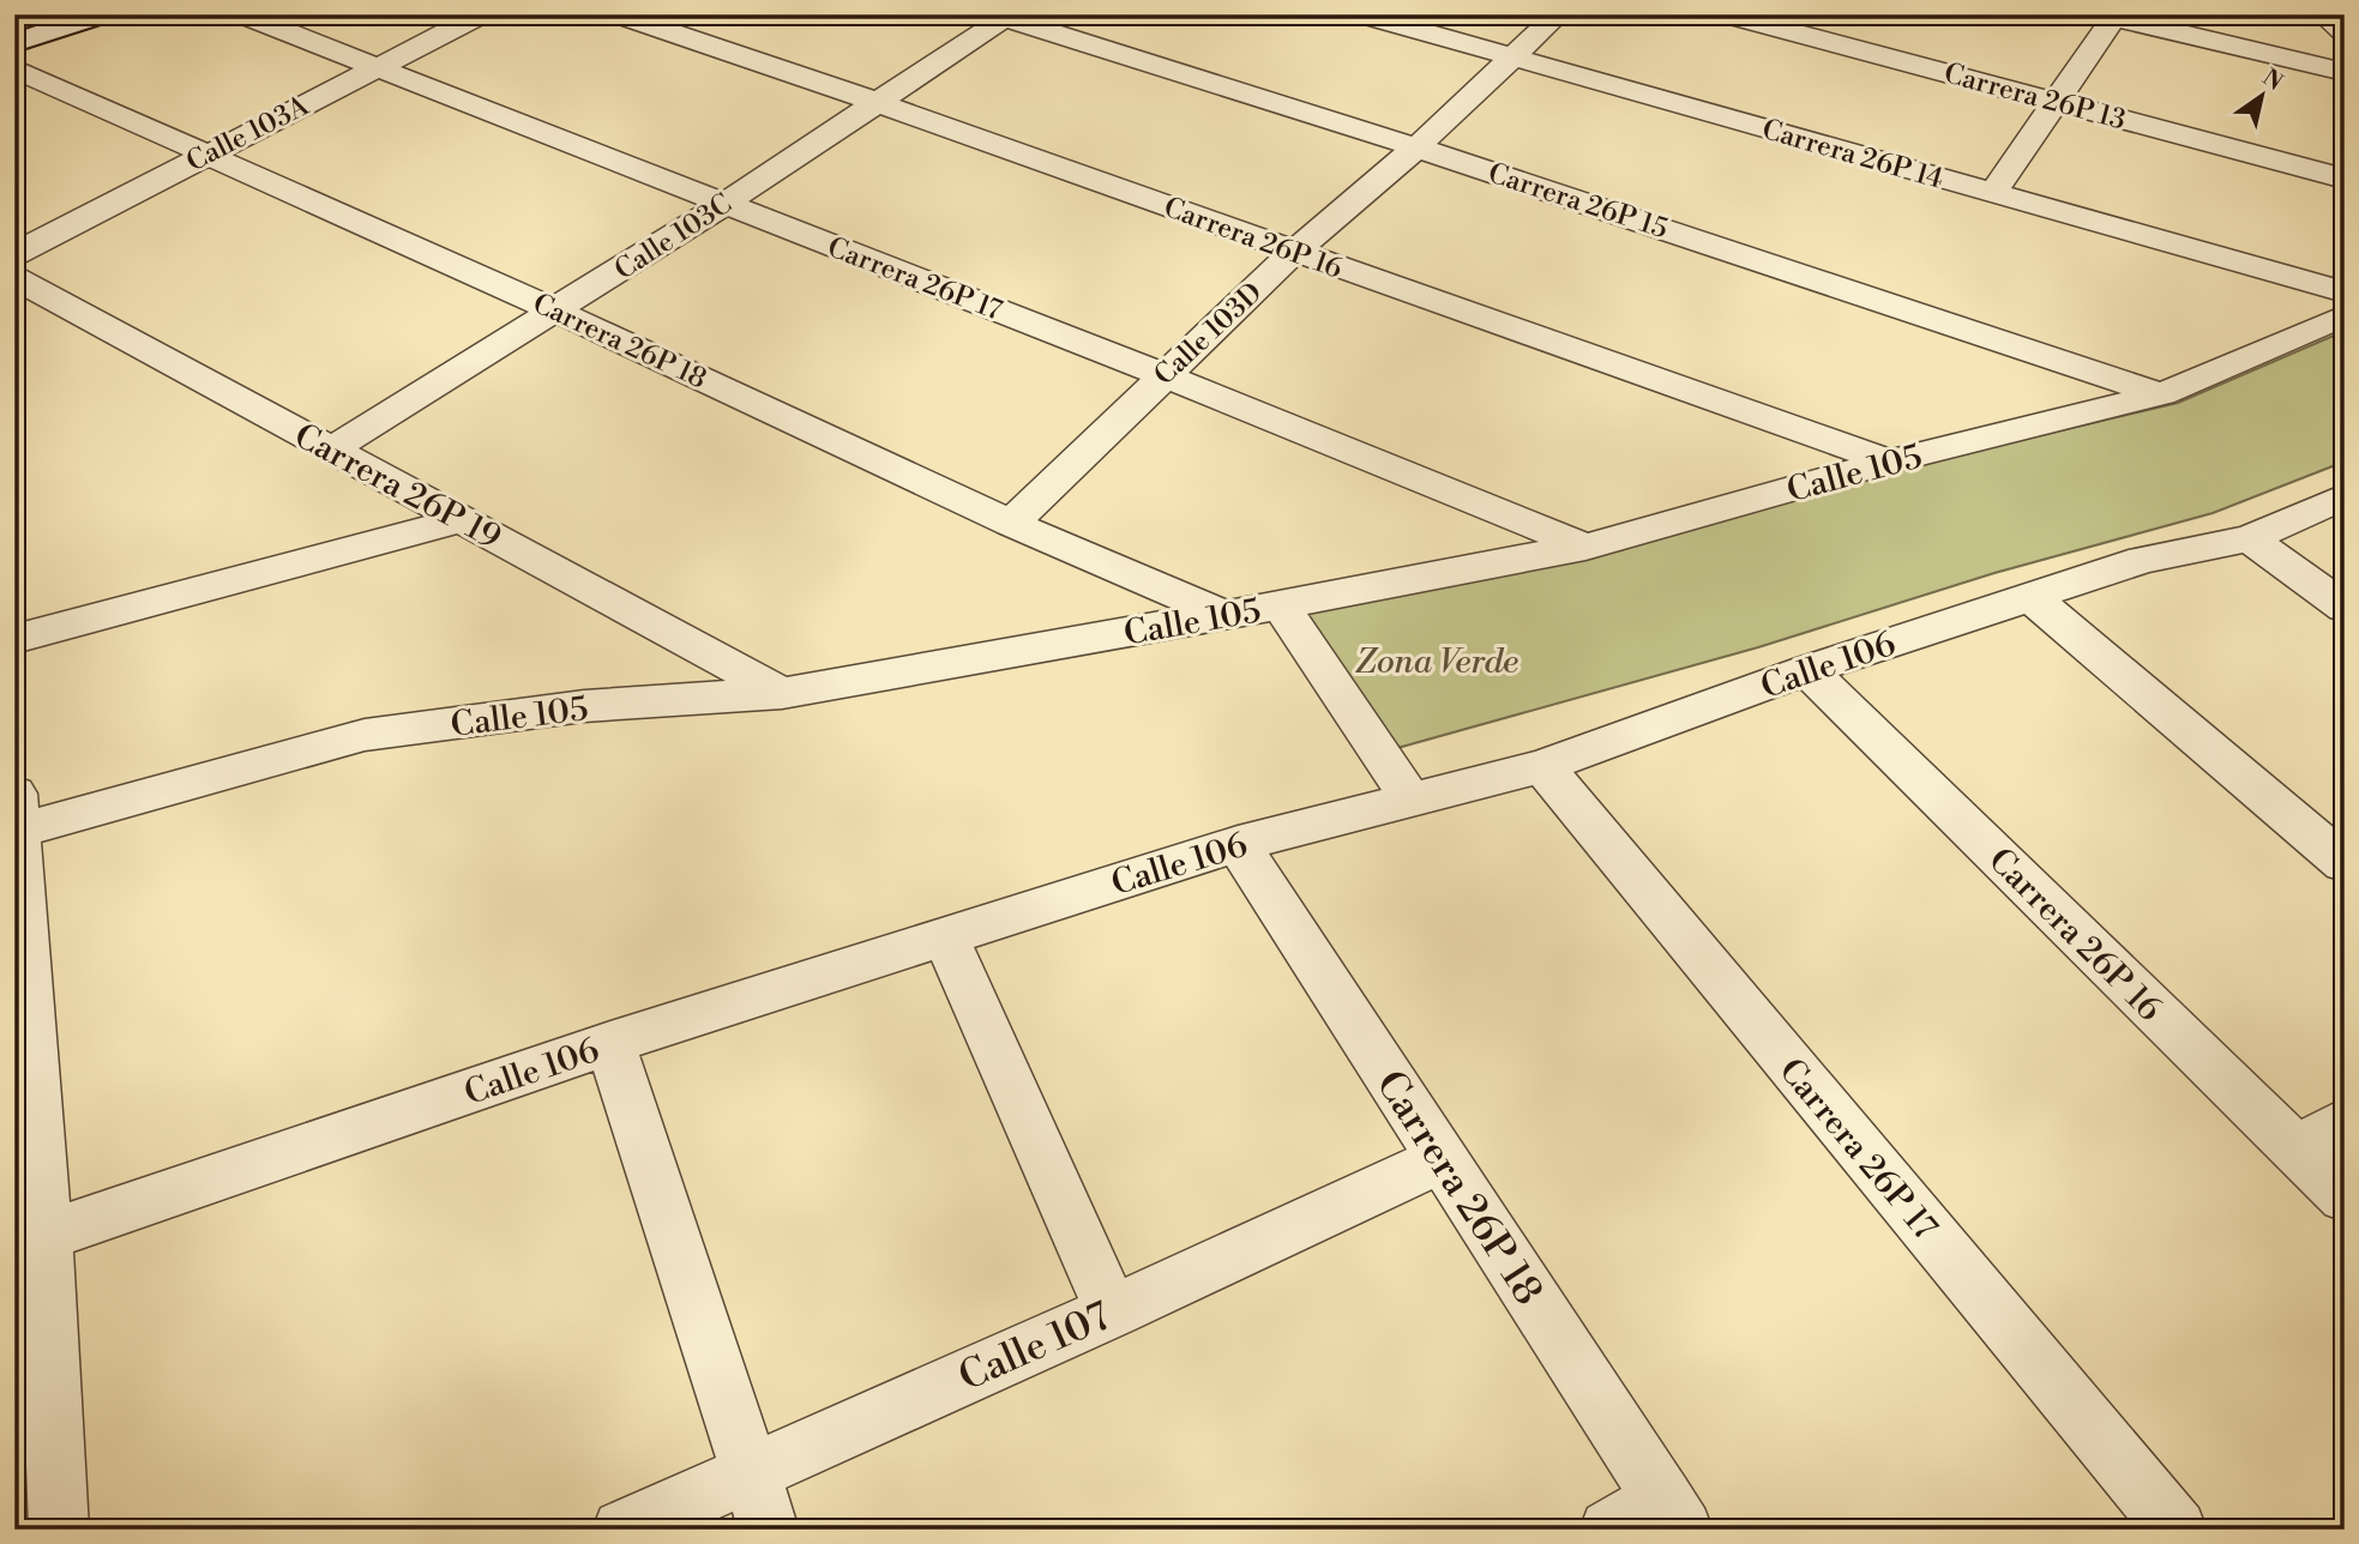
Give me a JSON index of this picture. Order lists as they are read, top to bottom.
{
  "streets": {
    "street": [
      "Carrera 26P 13",
      "Calle 103A",
      "Carrera 26P 14",
      "Carrera 26P 15",
      "Calle 103C",
      "Carrera 26P 16",
      "Carrera 26P 17",
      "Calle 103D",
      "Carrera 26P 18",
      "Calle 105",
      "Carrera 26P 19",
      "Calle 106",
      "Calle 107"
    ]
  },
  "crossings": [
    ["Calle 103A", "Carrera 26P 17"],
    ["Calle 103A", "Carrera 26P 18"],
    ["Carrera 26P 14", "Calle 103D"],
    ["Carrera 26P 15", "Calle 103C"],
    ["Carrera 26P 15", "Calle 103D"],
    ["Carrera 26P 15", "Calle 105"],
    ["Calle 103C", "Carrera 26P 16"],
    ["Calle 103C", "Carrera 26P 17"],
    ["Calle 103C", "Carrera 26P 18"],
    ["Calle 103C", "Carrera 26P 19"],
    ["Carrera 26P 16", "Calle 103D"],
    ["Carrera 26P 16", "Calle 105"],
    ["Carrera 26P 16", "Calle 106"],
    ["Carrera 26P 17", "Calle 103D"],
    ["Carrera 26P 17", "Calle 105"],
    ["Carrera 26P 17", "Calle 106"],
    ["Calle 103D", "Carrera 26P 18"],
    ["Carrera 26P 18", "Calle 105"],
    ["Carrera 26P 18", "Calle 106"],
    ["Carrera 26P 18", "Calle 107"],
    ["Calle 105", "Carrera 26P 19"]
  ],
  "parks": ["Zona Verde"],
  "north": "top right"
}
